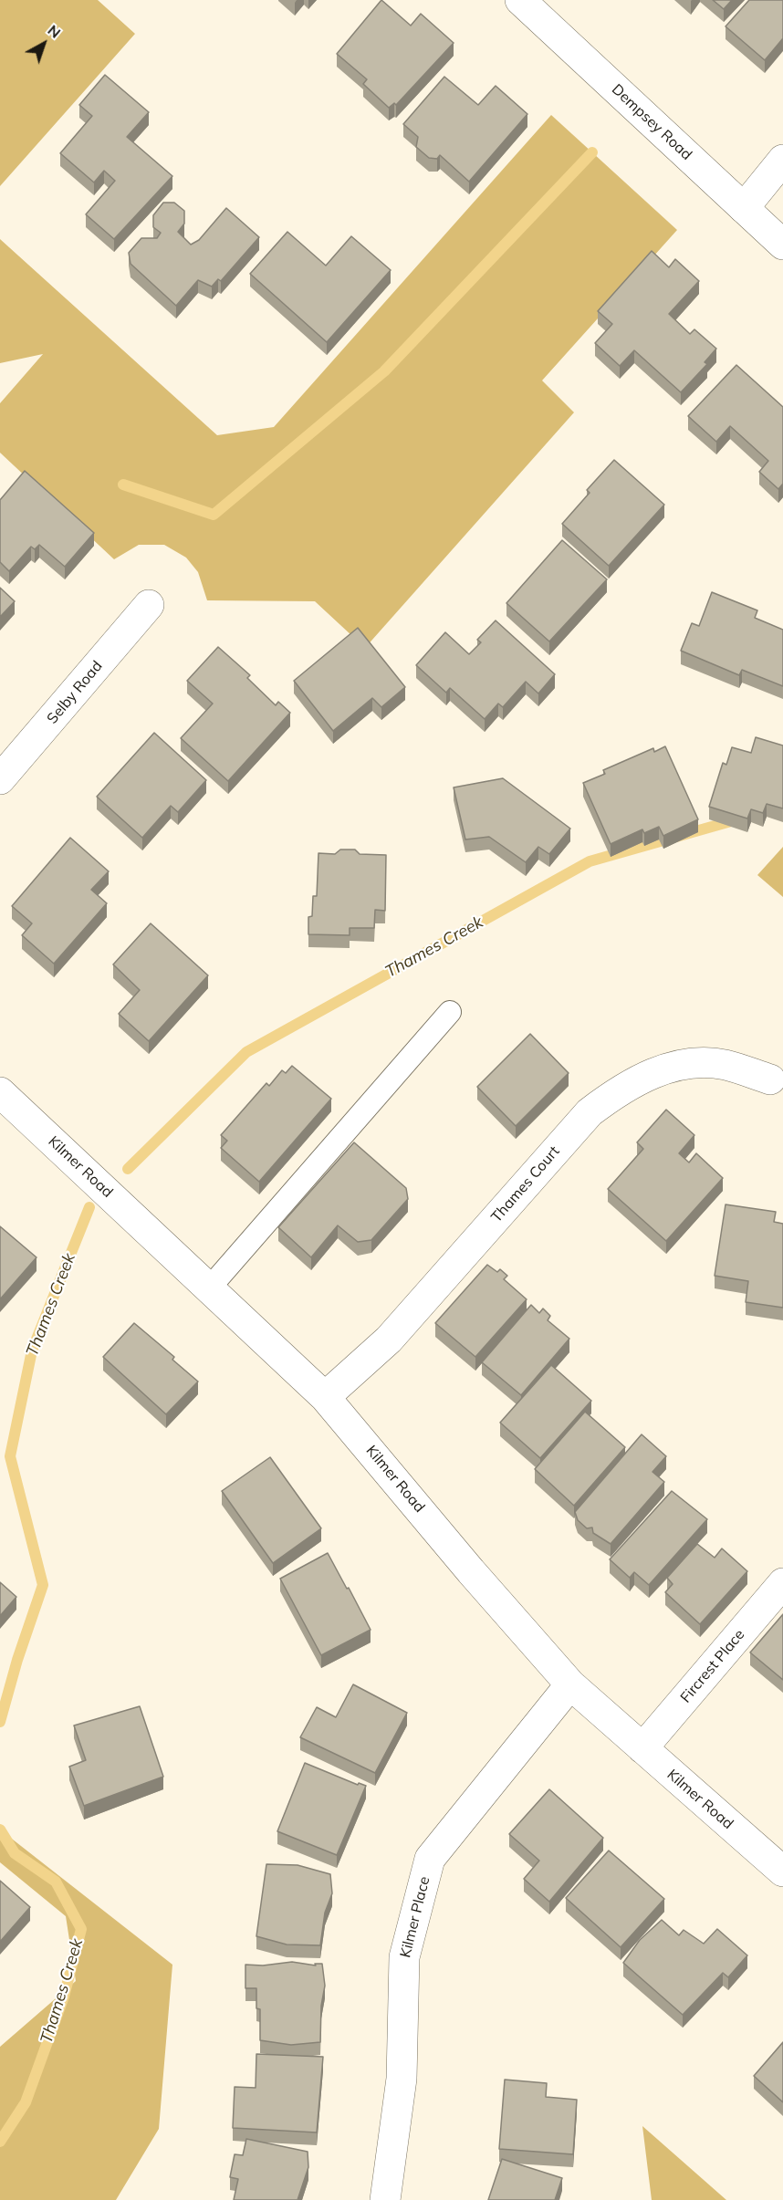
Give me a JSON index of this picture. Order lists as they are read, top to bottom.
{
  "streets": {
    "street": [
      "Dempsey Road",
      "Selby Road",
      "Kilmer Road",
      "Thames Court",
      "Fircrest Place",
      "Kilmer Place"
    ]
  },
  "crossings": [
    ["Kilmer Road", "Thames Court"],
    ["Kilmer Road", "Fircrest Place"],
    ["Kilmer Road", "Kilmer Place"]
  ],
  "water": ["Thames Creek"],
  "north": "top right"
}
